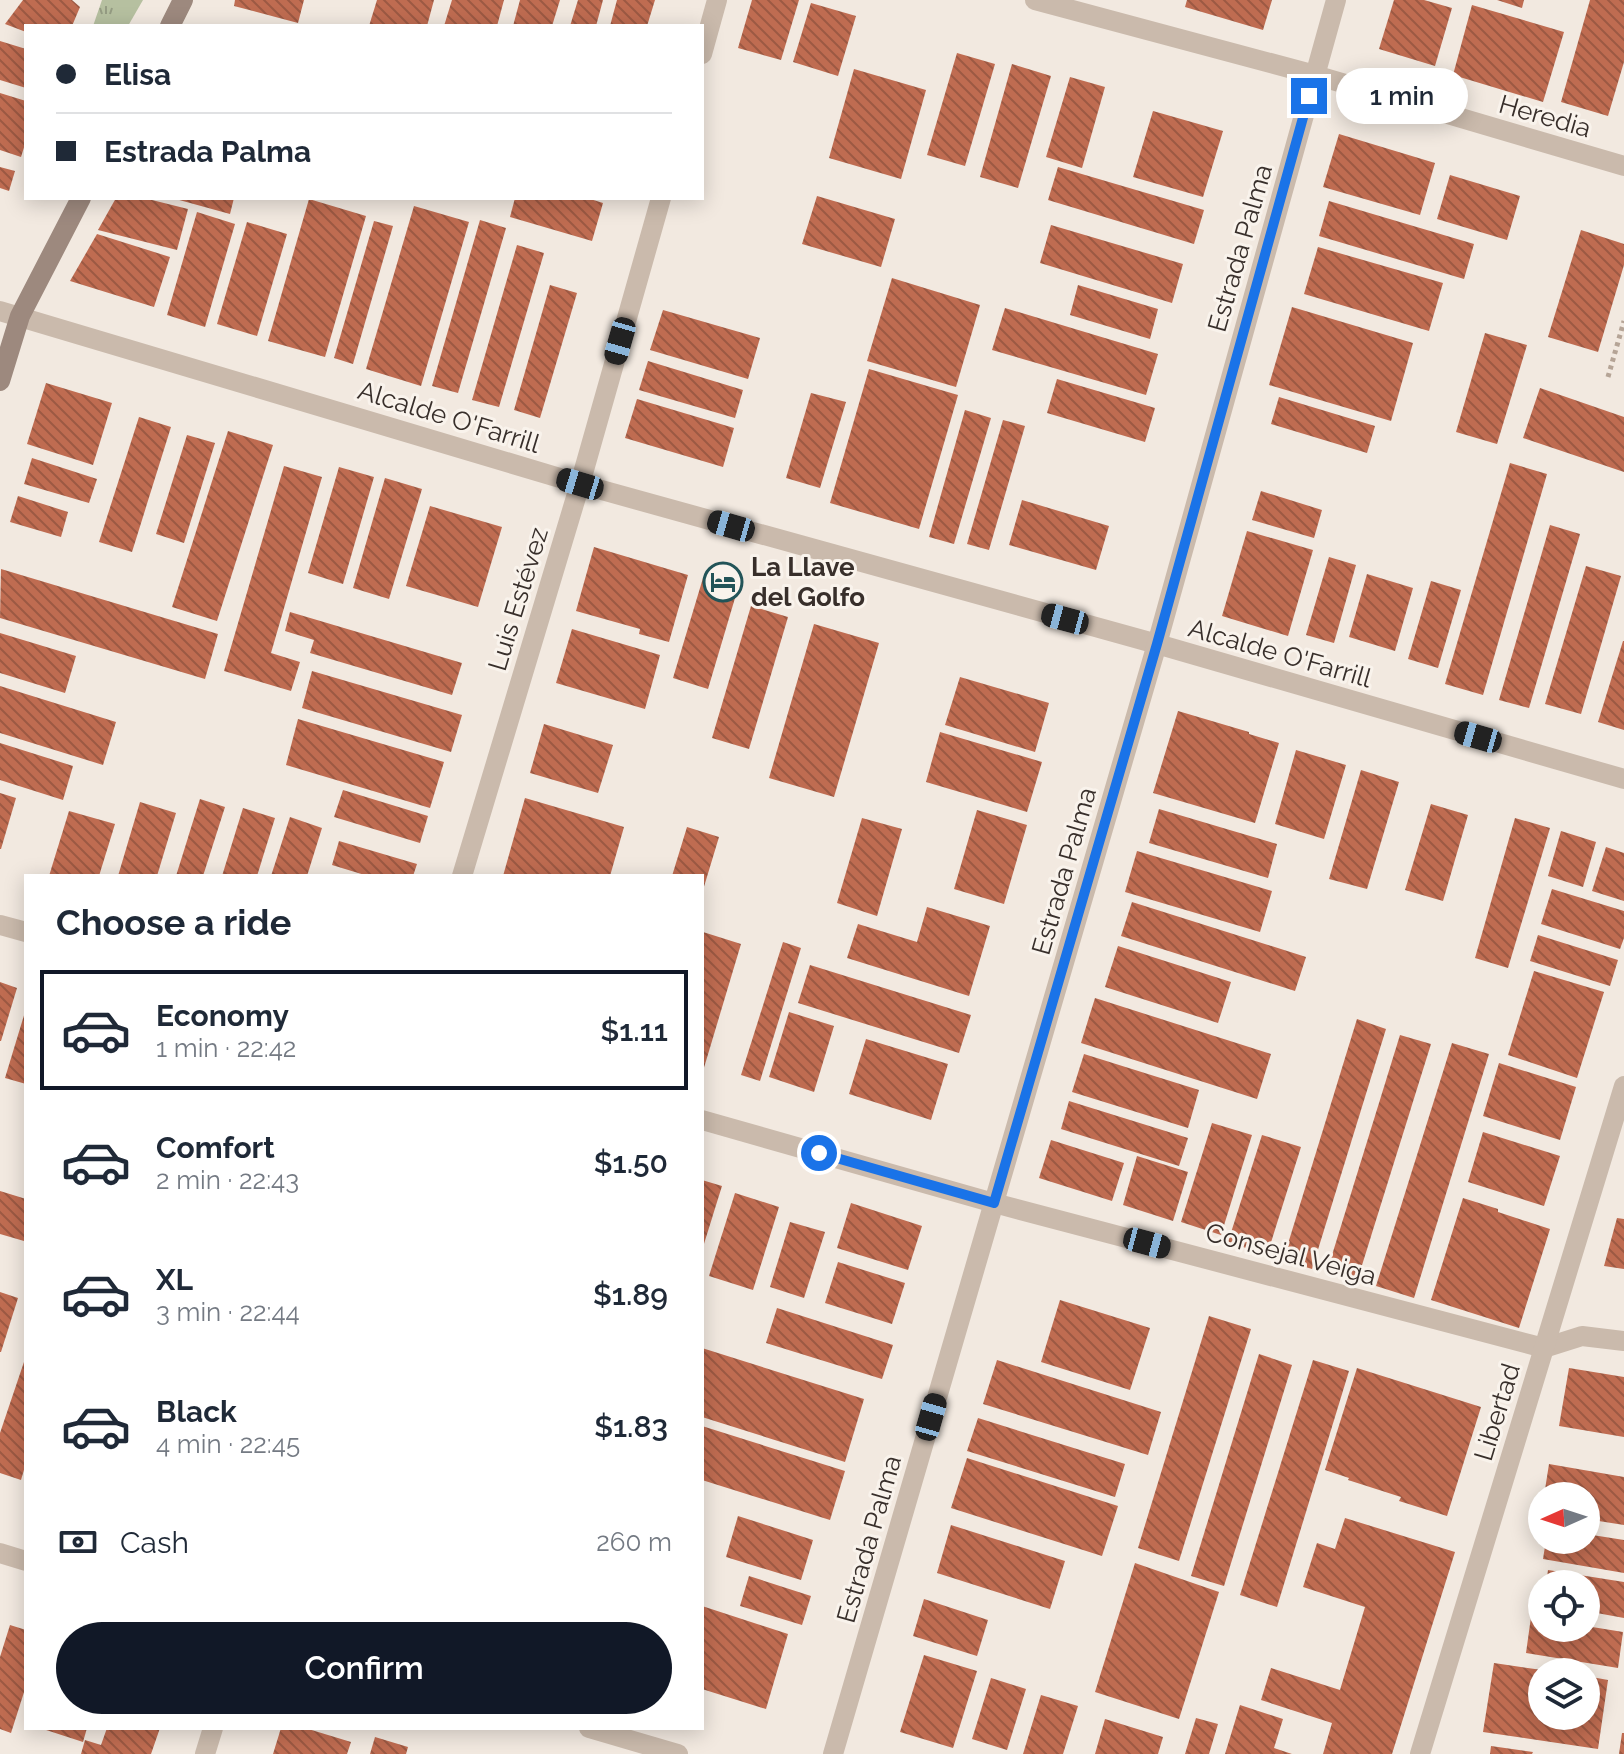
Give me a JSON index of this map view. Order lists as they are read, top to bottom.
{
  "streets": {
    "street": [
      "Heredia",
      "Estrada Palma",
      "Alcalde O'Farrill",
      "Luis Estévez",
      "Consejal Veiga",
      "Libertad"
    ]
  },
  "crossings": [
    ["Heredia", "Estrada Palma"],
    ["Estrada Palma", "Alcalde O'Farrill"],
    ["Estrada Palma", "Consejal Veiga"],
    ["Alcalde O'Farrill", "Luis Estévez"],
    ["Consejal Veiga", "Libertad"]
  ],
  "places": {
    "hotel": ["La Llave del Golfo"]
  },
  "north": "left",
  "page": {
    "banner": ["Elisa", "Estrada Palma"],
    "bubble": "1 min",
    "heading": "Choose a ride",
    "list": [
      {
        "name": "Economy",
        "note": "1 min · 22:42",
        "value": "$1.11"
      },
      {
        "name": "Comfort",
        "note": "2 min · 22:43",
        "value": "$1.50"
      },
      {
        "name": "XL",
        "note": "3 min · 22:44",
        "value": "$1.89"
      },
      {
        "name": "Black",
        "note": "4 min · 22:45",
        "value": "$1.83"
      }
    ],
    "pay": ["Cash", "260 m"],
    "buttons": "Confirm"
  }
}
